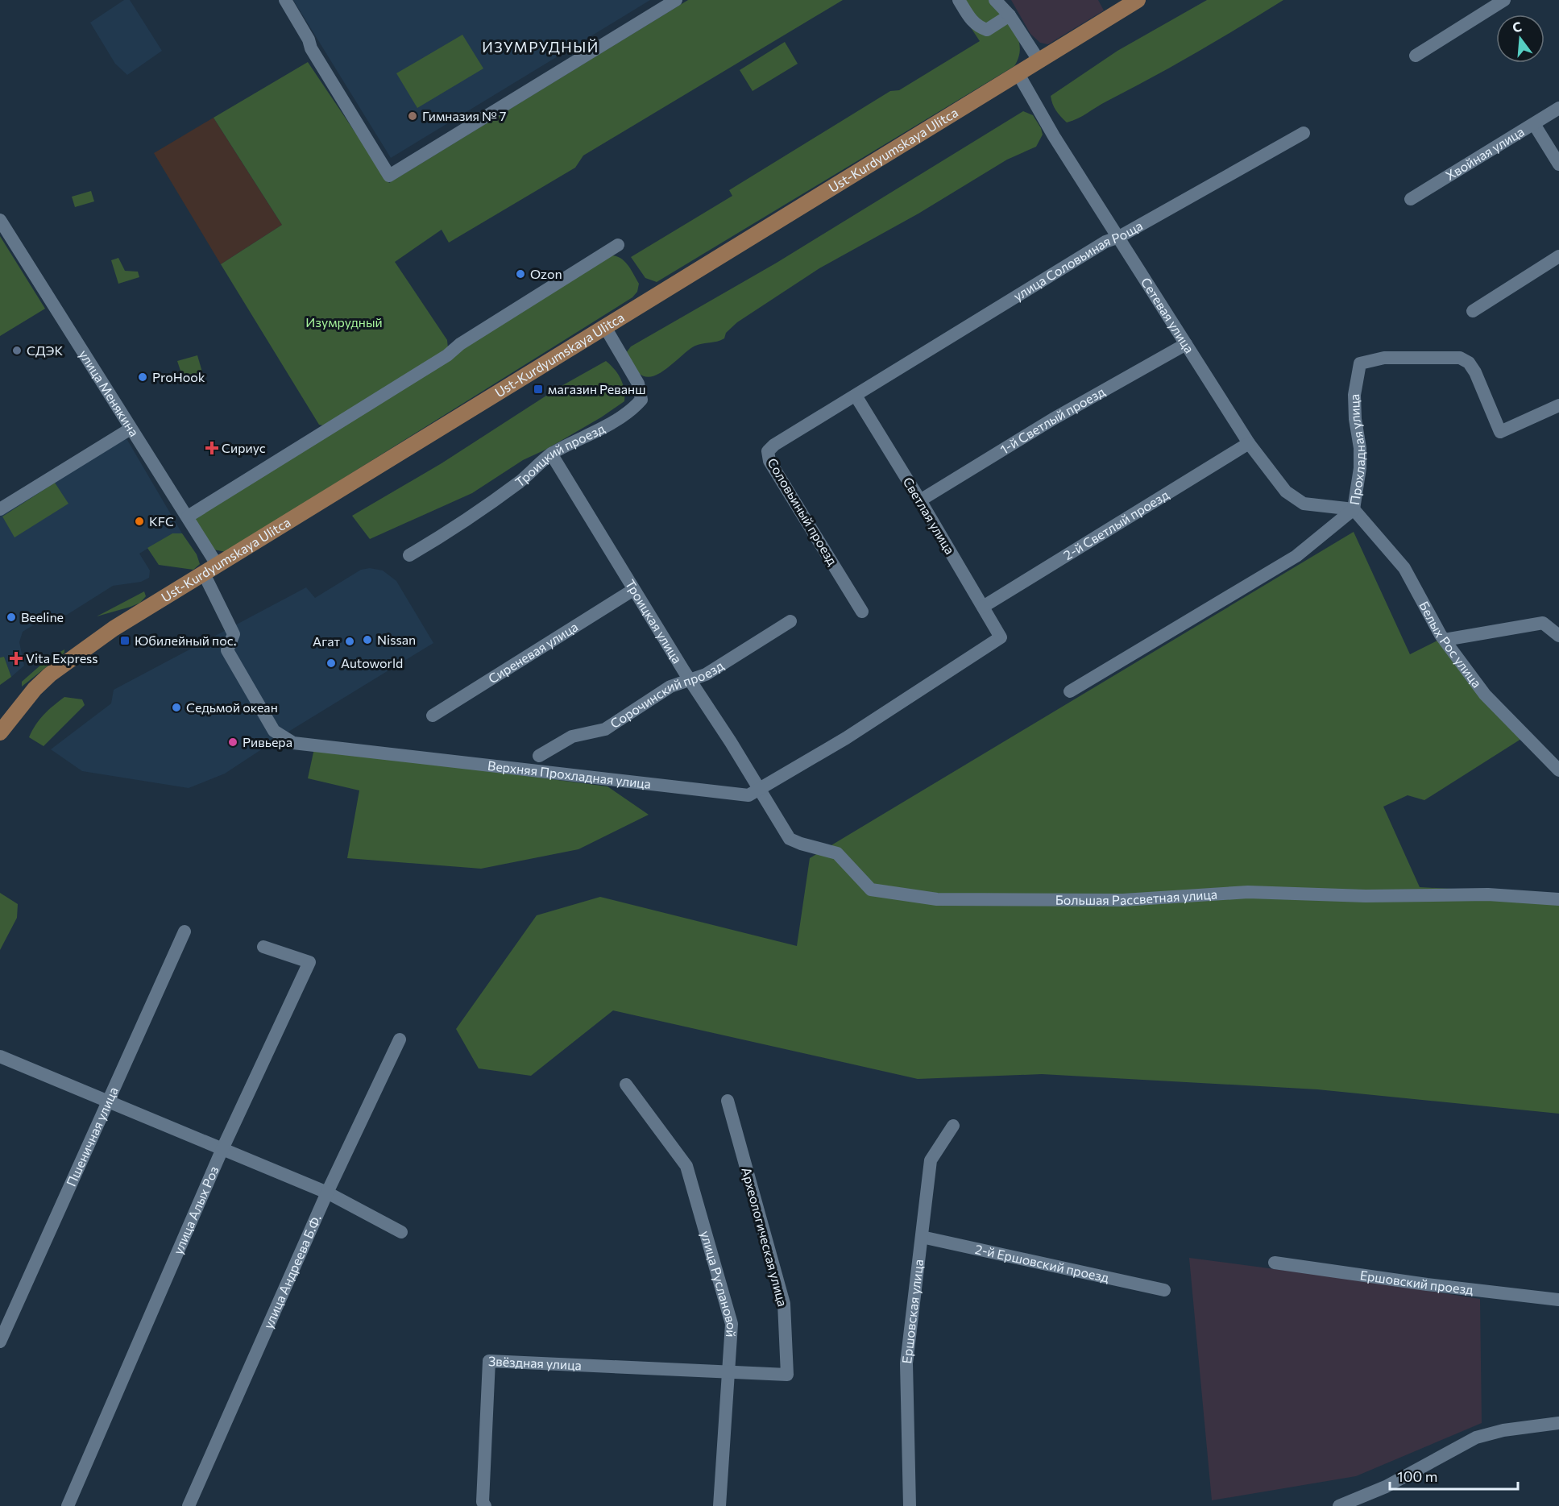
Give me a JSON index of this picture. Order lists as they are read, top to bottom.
{
  "streets": {
    "main road": ["Ust-Kurdyumskaya Ulitca"],
    "street": [
      "Хвойная улица",
      "улица Соловьиная Роща",
      "Сетевая улица",
      "улица Менякина",
      "1-й Светлый проезд",
      "Прохладная улица",
      "Троицкий проезд",
      "Соловьиный проезд",
      "Светлая улица",
      "2-й Светлый проезд",
      "Троицкая улица",
      "Белых Рос улица",
      "Сиреневая улица",
      "Сорочинский проезд",
      "Верхняя Прохладная улица",
      "Большая Рассветная улица",
      "Пшеничная улица",
      "улица Алых Роз",
      "Археологическая улица",
      "2-й Ершовский проезд",
      "улица Андреева Б.Ф.",
      "Ершовский проезд",
      "улица Руслановой",
      "Ершовская улица",
      "Звёздная улица"
    ]
  },
  "crossings": [
    ["Ust-Kurdyumskaya Ulitca", "Сетевая улица"],
    ["Ust-Kurdyumskaya Ulitca", "улица Менякина"],
    ["Ust-Kurdyumskaya Ulitca", "Троицкий проезд"],
    ["Ust-Kurdyumskaya Ulitca", "Верхняя Прохладная улица"],
    ["улица Соловьиная Роща", "Сетевая улица"],
    ["улица Соловьиная Роща", "Соловьиный проезд"],
    ["улица Соловьиная Роща", "Светлая улица"],
    ["Сетевая улица", "1-й Светлый проезд"],
    ["Сетевая улица", "Прохладная улица"],
    ["Сетевая улица", "2-й Светлый проезд"],
    ["Сетевая улица", "Белых Рос улица"],
    ["улица Менякина", "Верхняя Прохладная улица"],
    ["1-й Светлый проезд", "Светлая улица"],
    ["Прохладная улица", "Белых Рос улица"],
    ["Троицкий проезд", "Троицкая улица"],
    ["Соловьиный проезд", "Светлая улица"],
    ["Светлая улица", "2-й Светлый проезд"],
    ["Светлая улица", "Верхняя Прохладная улица"],
    ["Троицкая улица", "Сиреневая улица"],
    ["Троицкая улица", "Сорочинский проезд"],
    ["Троицкая улица", "Верхняя Прохладная улица"],
    ["Троицкая улица", "Большая Рассветная улица"],
    ["Верхняя Прохладная улица", "Большая Рассветная улица"],
    ["Археологическая улица", "улица Руслановой"],
    ["Археологическая улица", "Звёздная улица"],
    ["2-й Ершовский проезд", "Ершовская улица"],
    ["улица Руслановой", "Звёздная улица"]
  ],
  "districts": ["ИЗУМРУДНЫЙ"],
  "parks": ["Изумрудный"],
  "places": {
    "other": [
      "Гимназия № 7",
      "Ozon",
      "СДЭК",
      "ProHook",
      "KFC",
      "Beeline",
      "Nissan",
      "Агат",
      "Autoworld",
      "Седьмой океан",
      "Ривьера"
    ],
    "transit": ["магазин Реванш", "Юбилейный пос."],
    "health": ["Сириус", "Vita Express"]
  },
  "scale_bar": "100 m",
  "north": "top"
}
